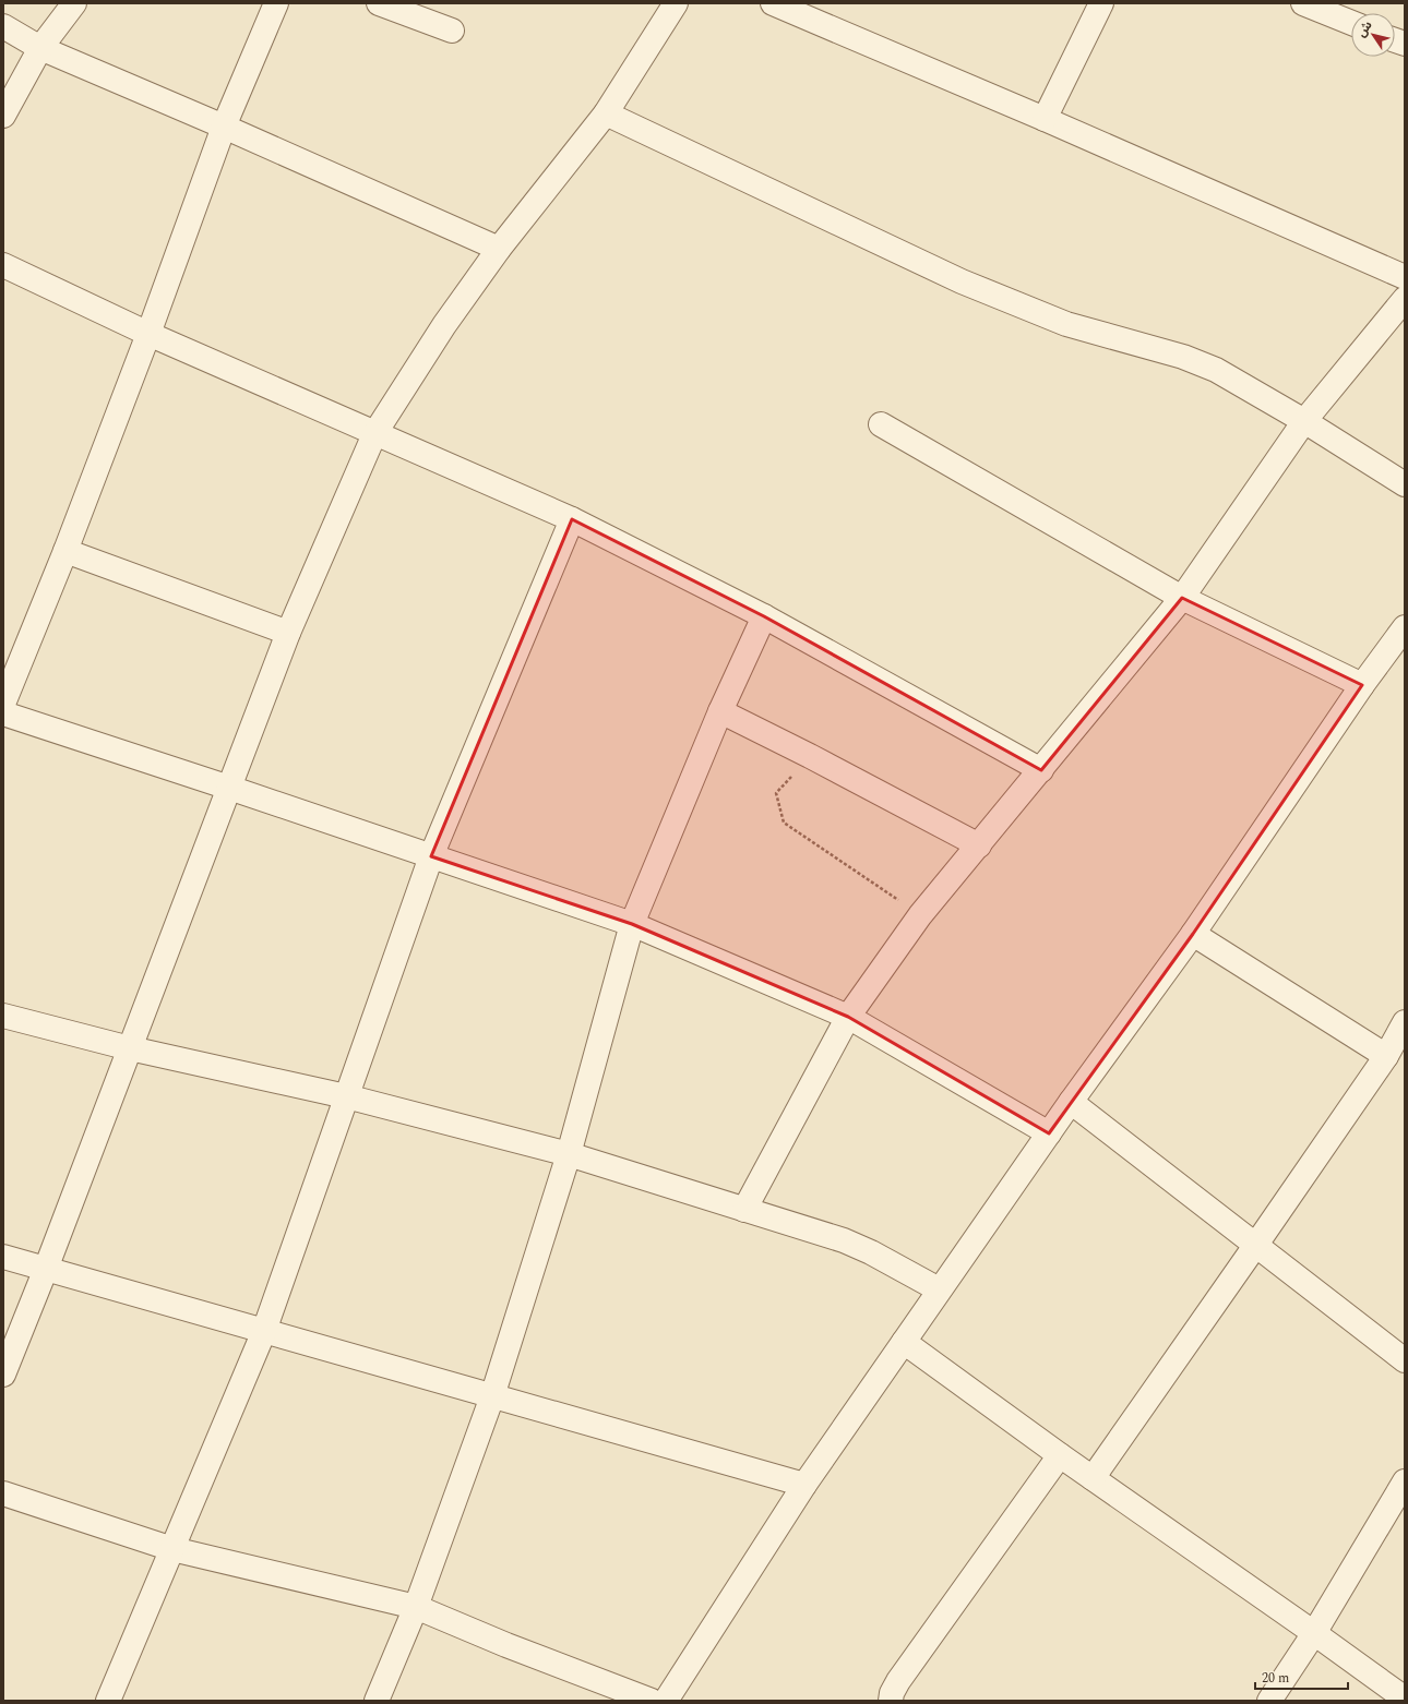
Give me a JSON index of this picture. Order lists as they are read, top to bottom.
{
  "scale_bar": "20 m",
  "north": "top left"
}
